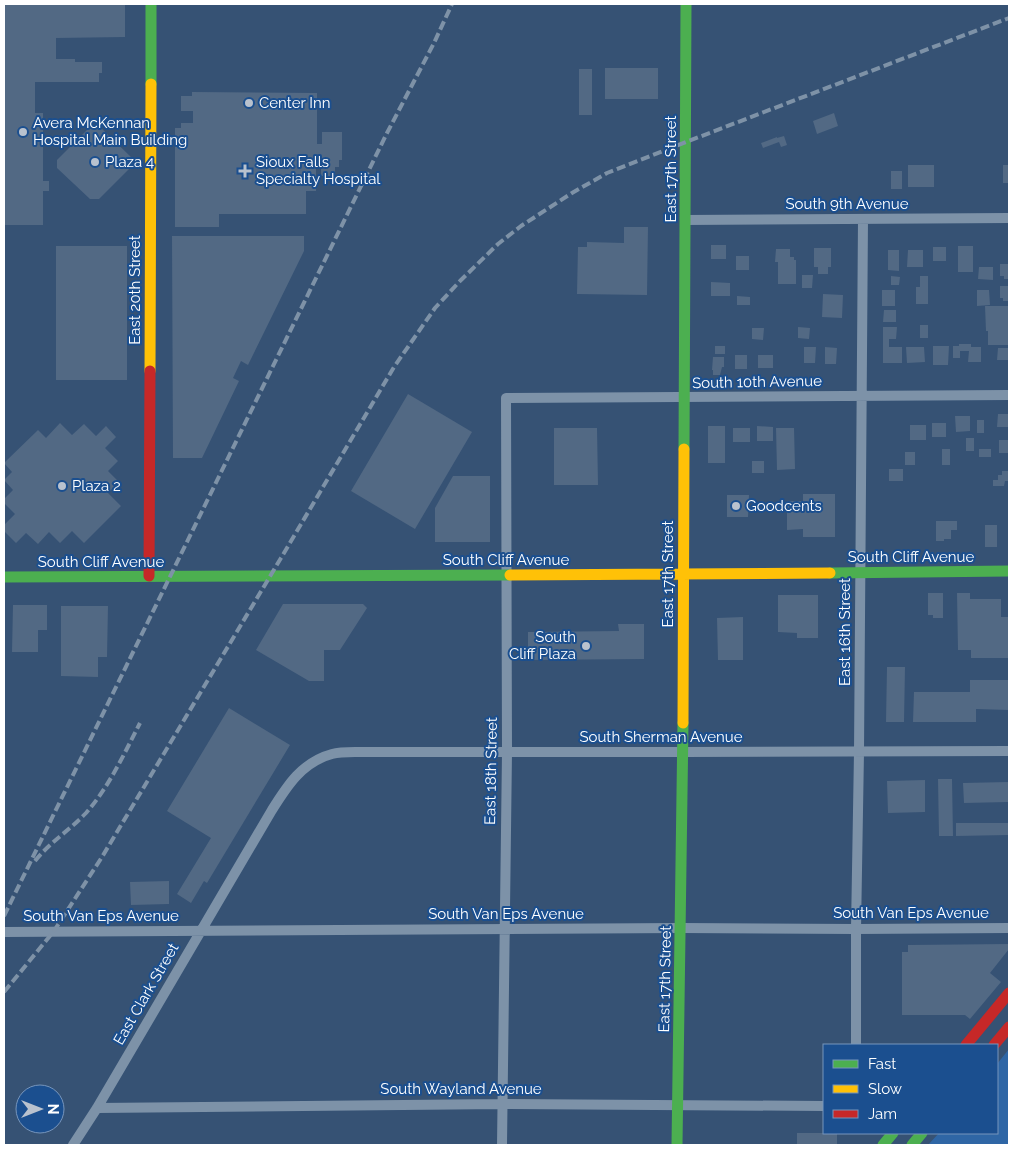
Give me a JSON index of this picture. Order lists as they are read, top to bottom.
{
  "streets": {
    "street": [
      "East 17th Street",
      "South 9th Avenue",
      "East 20th Street",
      "South 10th Avenue",
      "South Cliff Avenue",
      "East 16th Street",
      "South Sherman Avenue",
      "East 18th Street",
      "South Van Eps Avenue",
      "East Clark Street",
      "South Wayland Avenue"
    ]
  },
  "crossings": [
    ["East 17th Street", "South 9th Avenue"],
    ["East 17th Street", "South 10th Avenue"],
    ["East 17th Street", "South Cliff Avenue"],
    ["East 17th Street", "South Sherman Avenue"],
    ["East 17th Street", "South Van Eps Avenue"],
    ["East 17th Street", "South Wayland Avenue"],
    ["South 9th Avenue", "East 16th Street"],
    ["East 20th Street", "South Cliff Avenue"],
    ["South 10th Avenue", "East 16th Street"],
    ["South 10th Avenue", "East 18th Street"],
    ["South Cliff Avenue", "East 16th Street"],
    ["South Cliff Avenue", "East 18th Street"],
    ["East 16th Street", "South Sherman Avenue"],
    ["East 16th Street", "South Van Eps Avenue"],
    ["South Sherman Avenue", "East 18th Street"],
    ["South Sherman Avenue", "East Clark Street"],
    ["East 18th Street", "South Van Eps Avenue"],
    ["East 18th Street", "South Wayland Avenue"],
    ["South Van Eps Avenue", "East Clark Street"],
    ["East Clark Street", "South Wayland Avenue"]
  ],
  "places": {
    "other": [
      "Center Inn",
      "Avera McKennan Hospital Main Building",
      "Plaza 4",
      "Plaza 2",
      "Goodcents",
      "South Cliff Plaza"
    ],
    "health": ["Sioux Falls Specialty Hospital"]
  },
  "legend": ["Fast", "Slow", "Jam"],
  "north": "right"
}
